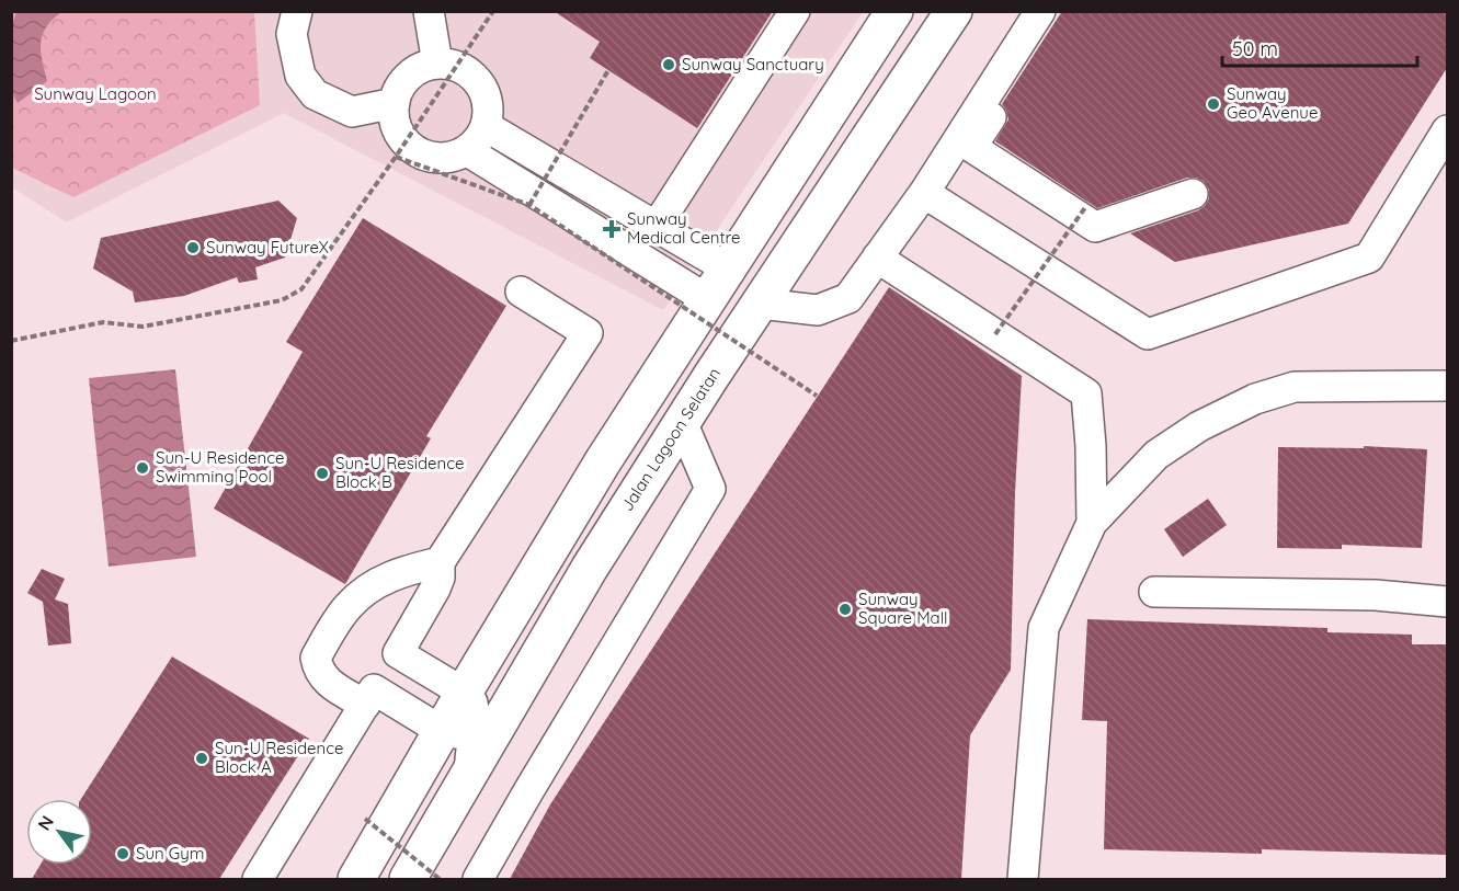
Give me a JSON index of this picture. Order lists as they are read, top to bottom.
{
  "streets": {
    "main road": ["Jalan Lagoon Selatan"]
  },
  "parks": ["Sunway Lagoon"],
  "places": {
    "other": [
      "Sunway Sanctuary",
      "Sunway Geo Avenue",
      "Sunway FutureX",
      "Sun-U Residence Swimming Pool",
      "Sun-U Residence Block B",
      "Sunway Square Mall",
      "Sun-U Residence Block A",
      "Sun Gym"
    ],
    "health": ["Sunway Medical Centre"]
  },
  "scale_bar": "50 m",
  "north": "top left"
}
